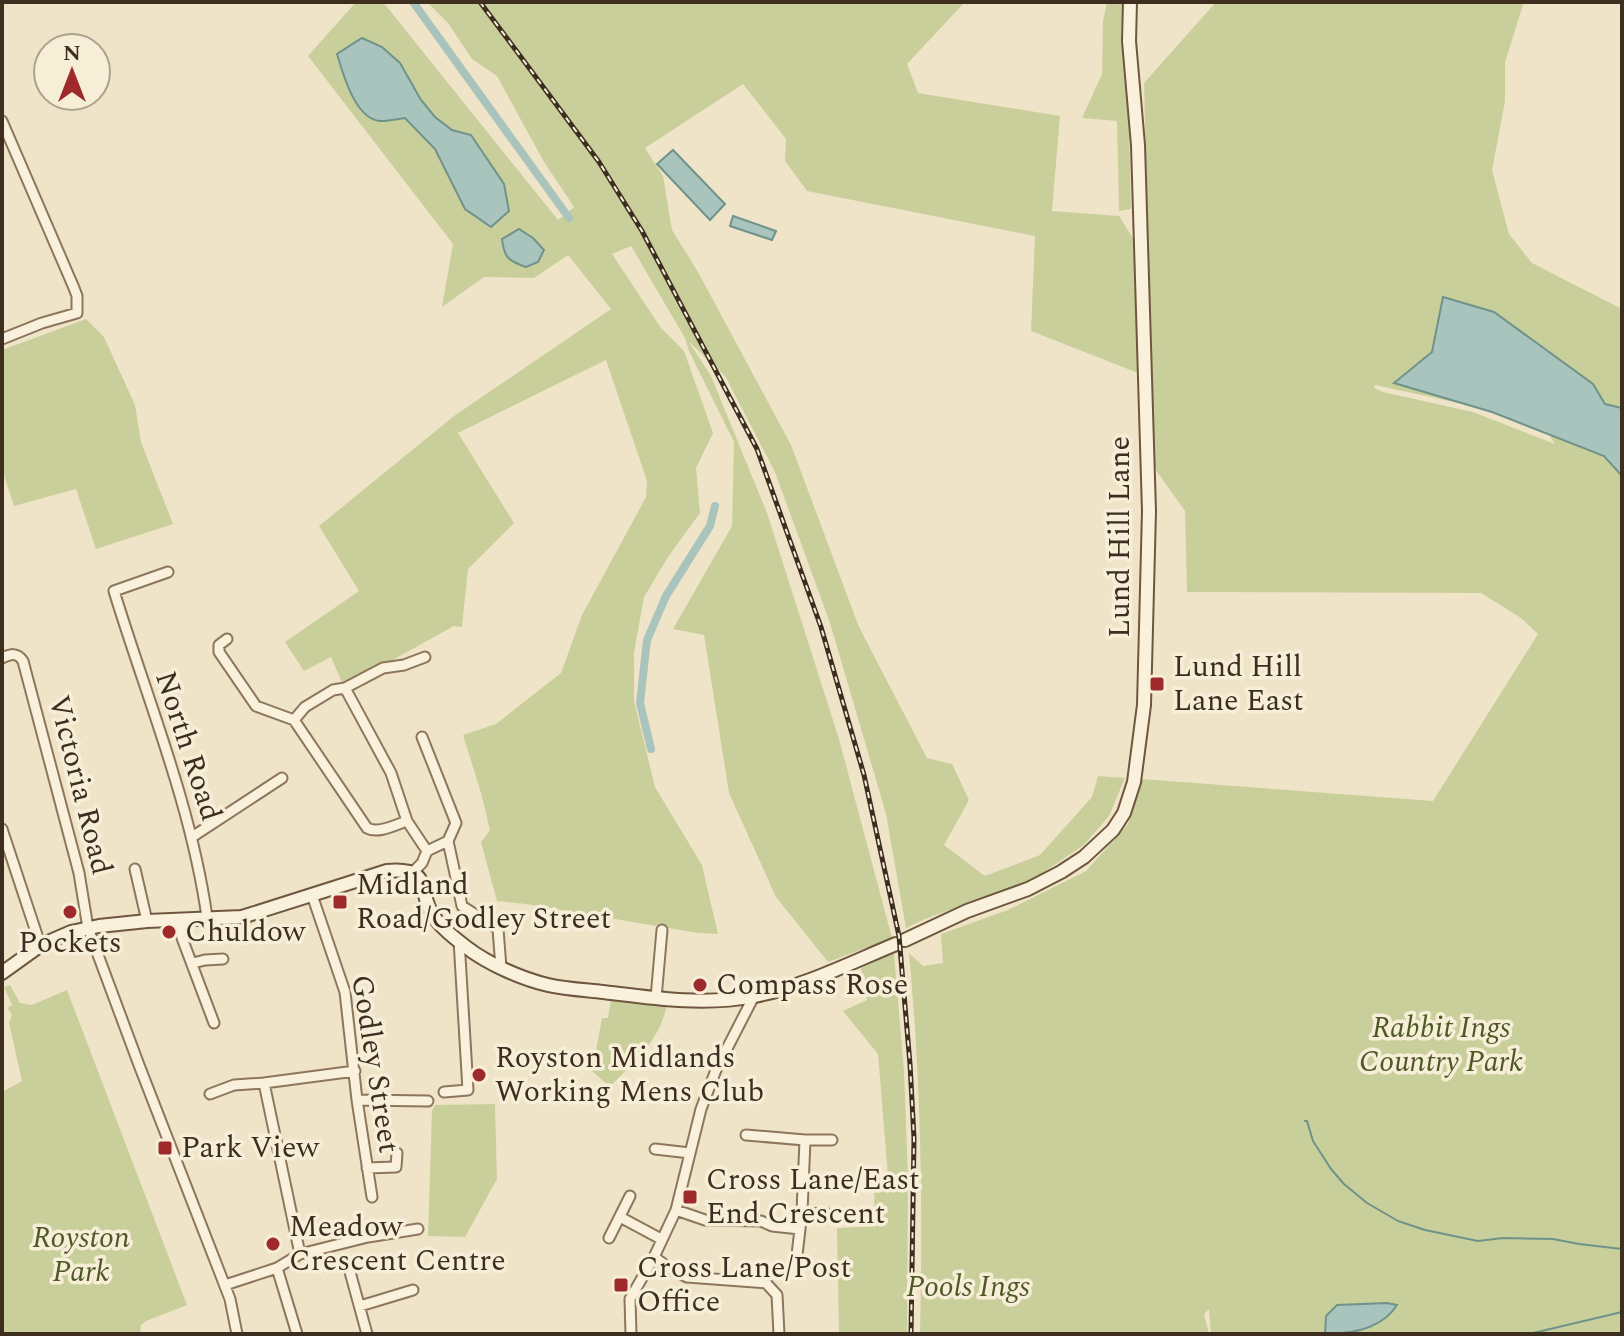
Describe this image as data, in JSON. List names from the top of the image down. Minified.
{"streets":{"main road":["Lund Hill Lane"],"street":["North Road","Victoria Road","Godley Street"]},"parks":["Rabbit Ings Country Park","Royston Park","Pools Ings"],"places":{"transit":["Lund Hill Lane East","Midland Road/Godley Street","Park View","Cross Lane/East End Crescent","Cross Lane/Post Office"],"other":["Pockets","Chuldow","Compass Rose","Royston Midlands Working Mens Club","Meadow Crescent Centre"]},"north":"top"}
